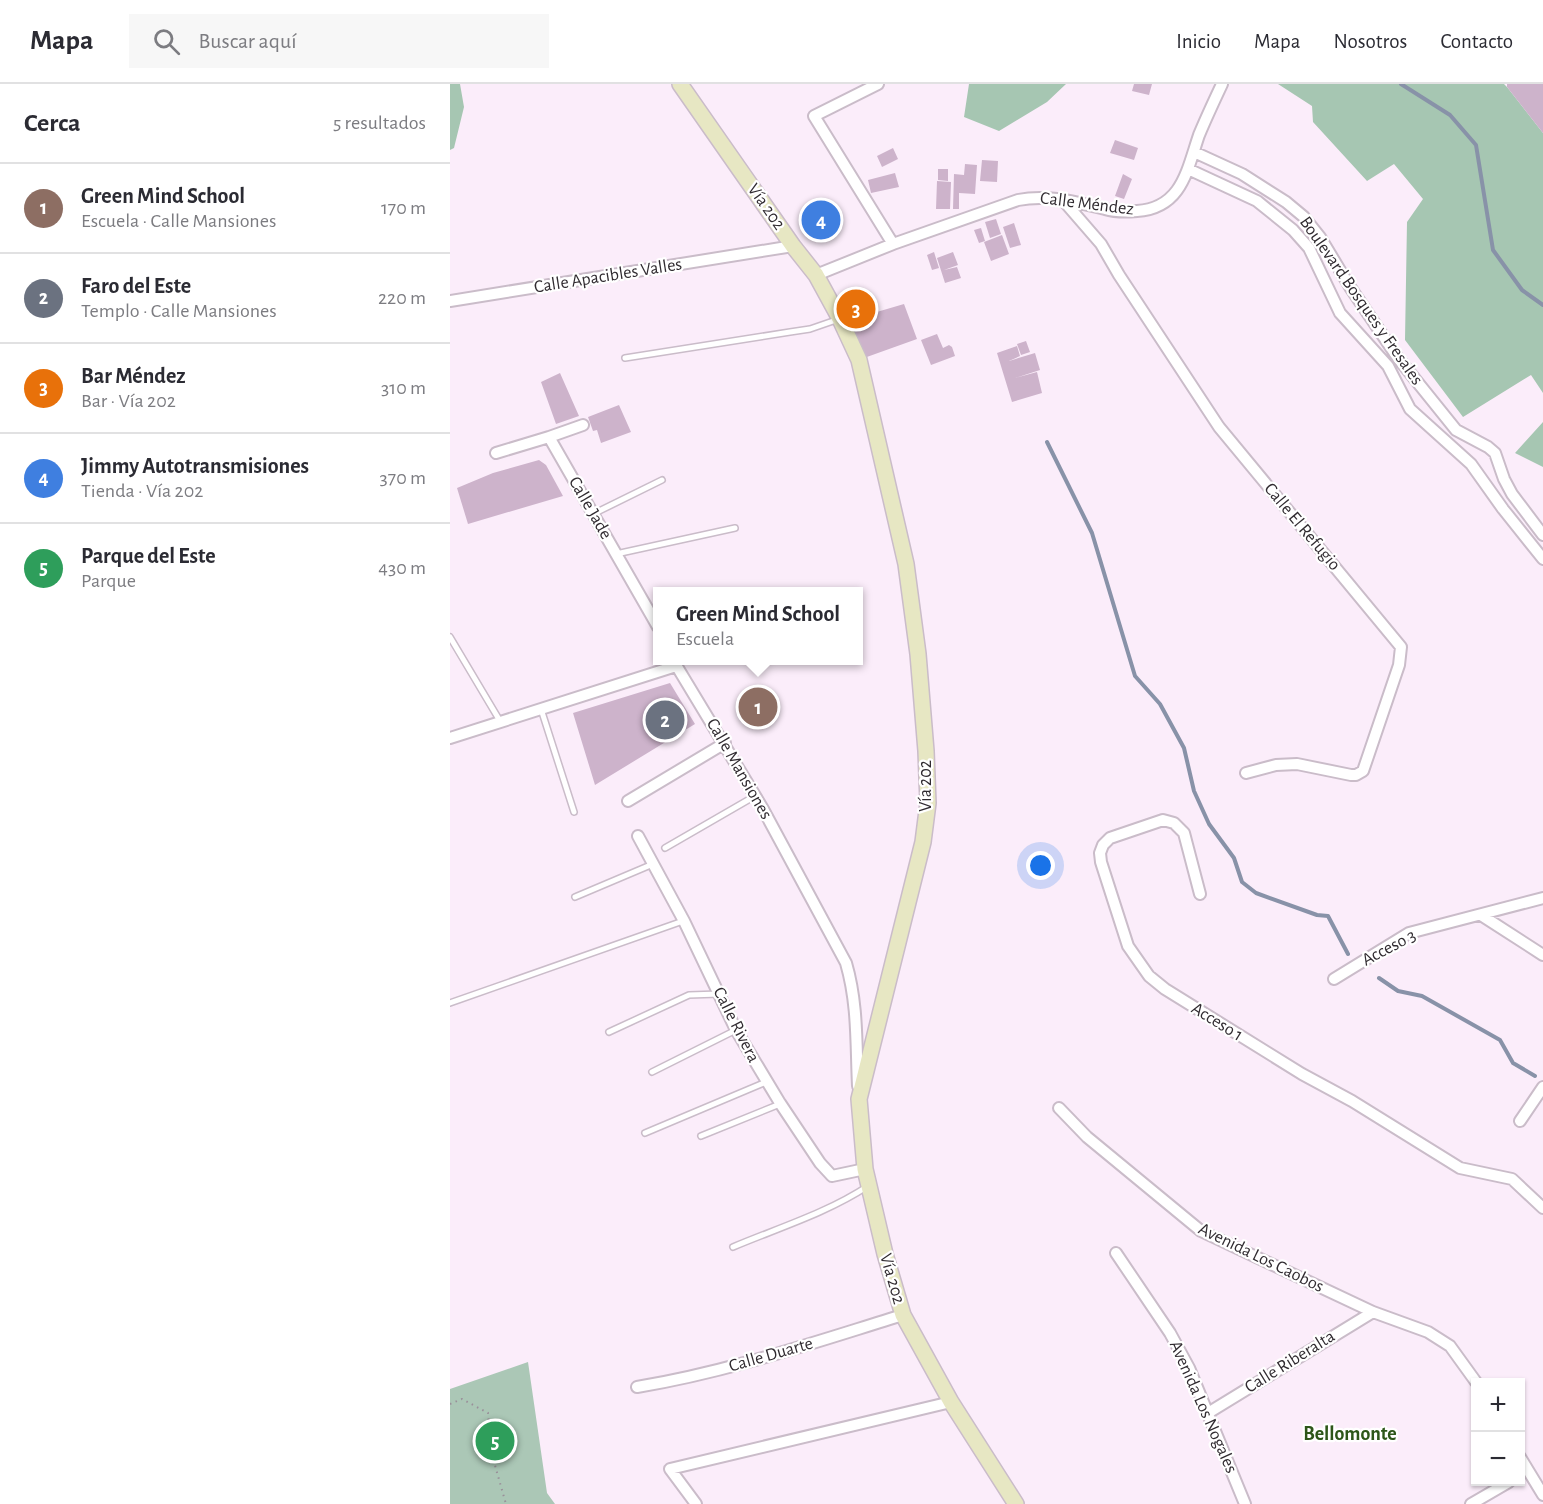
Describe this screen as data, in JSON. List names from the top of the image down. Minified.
{"streets":{"main road":["Vía 202"],"street":["Calle Méndez","Calle Apacibles Valles","Boulevard Bosques y Fresales","Calle Jade","Calle El Refugio","Calle Mansiones","Acceso 3","Acceso 1","Calle Rivera","Avenida Los Caobos","Calle Duarte","Calle Riberalta","Avenida Los Nogales"]},"crossings":[["Calle Méndez","Vía 202"],["Calle Méndez","Boulevard Bosques y Fresales"],["Calle Méndez","Calle El Refugio"],["Vía 202","Calle Apacibles Valles"],["Vía 202","Calle Mansiones"],["Vía 202","Calle Rivera"],["Vía 202","Calle Duarte"],["Avenida Los Caobos","Calle Riberalta"],["Calle Riberalta","Avenida Los Nogales"]],"districts":["Bellomonte"],"page":{"header":"Mapa","search":"Buscar aquí","nav":["Inicio","Mapa","Nosotros","Contacto"],"heading":["Cerca","5 resultados"],"list":[{"mark":"1","name":"Green Mind School","note":"Escuela · Calle Mansiones","value":"170 m"},{"mark":"2","name":"Faro del Este","note":"Templo · Calle Mansiones","value":"220 m"},{"mark":"3","name":"Bar Méndez","note":"Bar · Vía 202","value":"310 m"},{"mark":"4","name":"Jimmy Autotransmisiones","note":"Tienda · Vía 202","value":"370 m"},{"mark":"5","name":"Parque del Este","note":"Parque","value":"430 m"}],"pins":["4","3","1","2","5"],"popup":["Green Mind School","Escuela"],"map_buttons":["+","−"]}}
